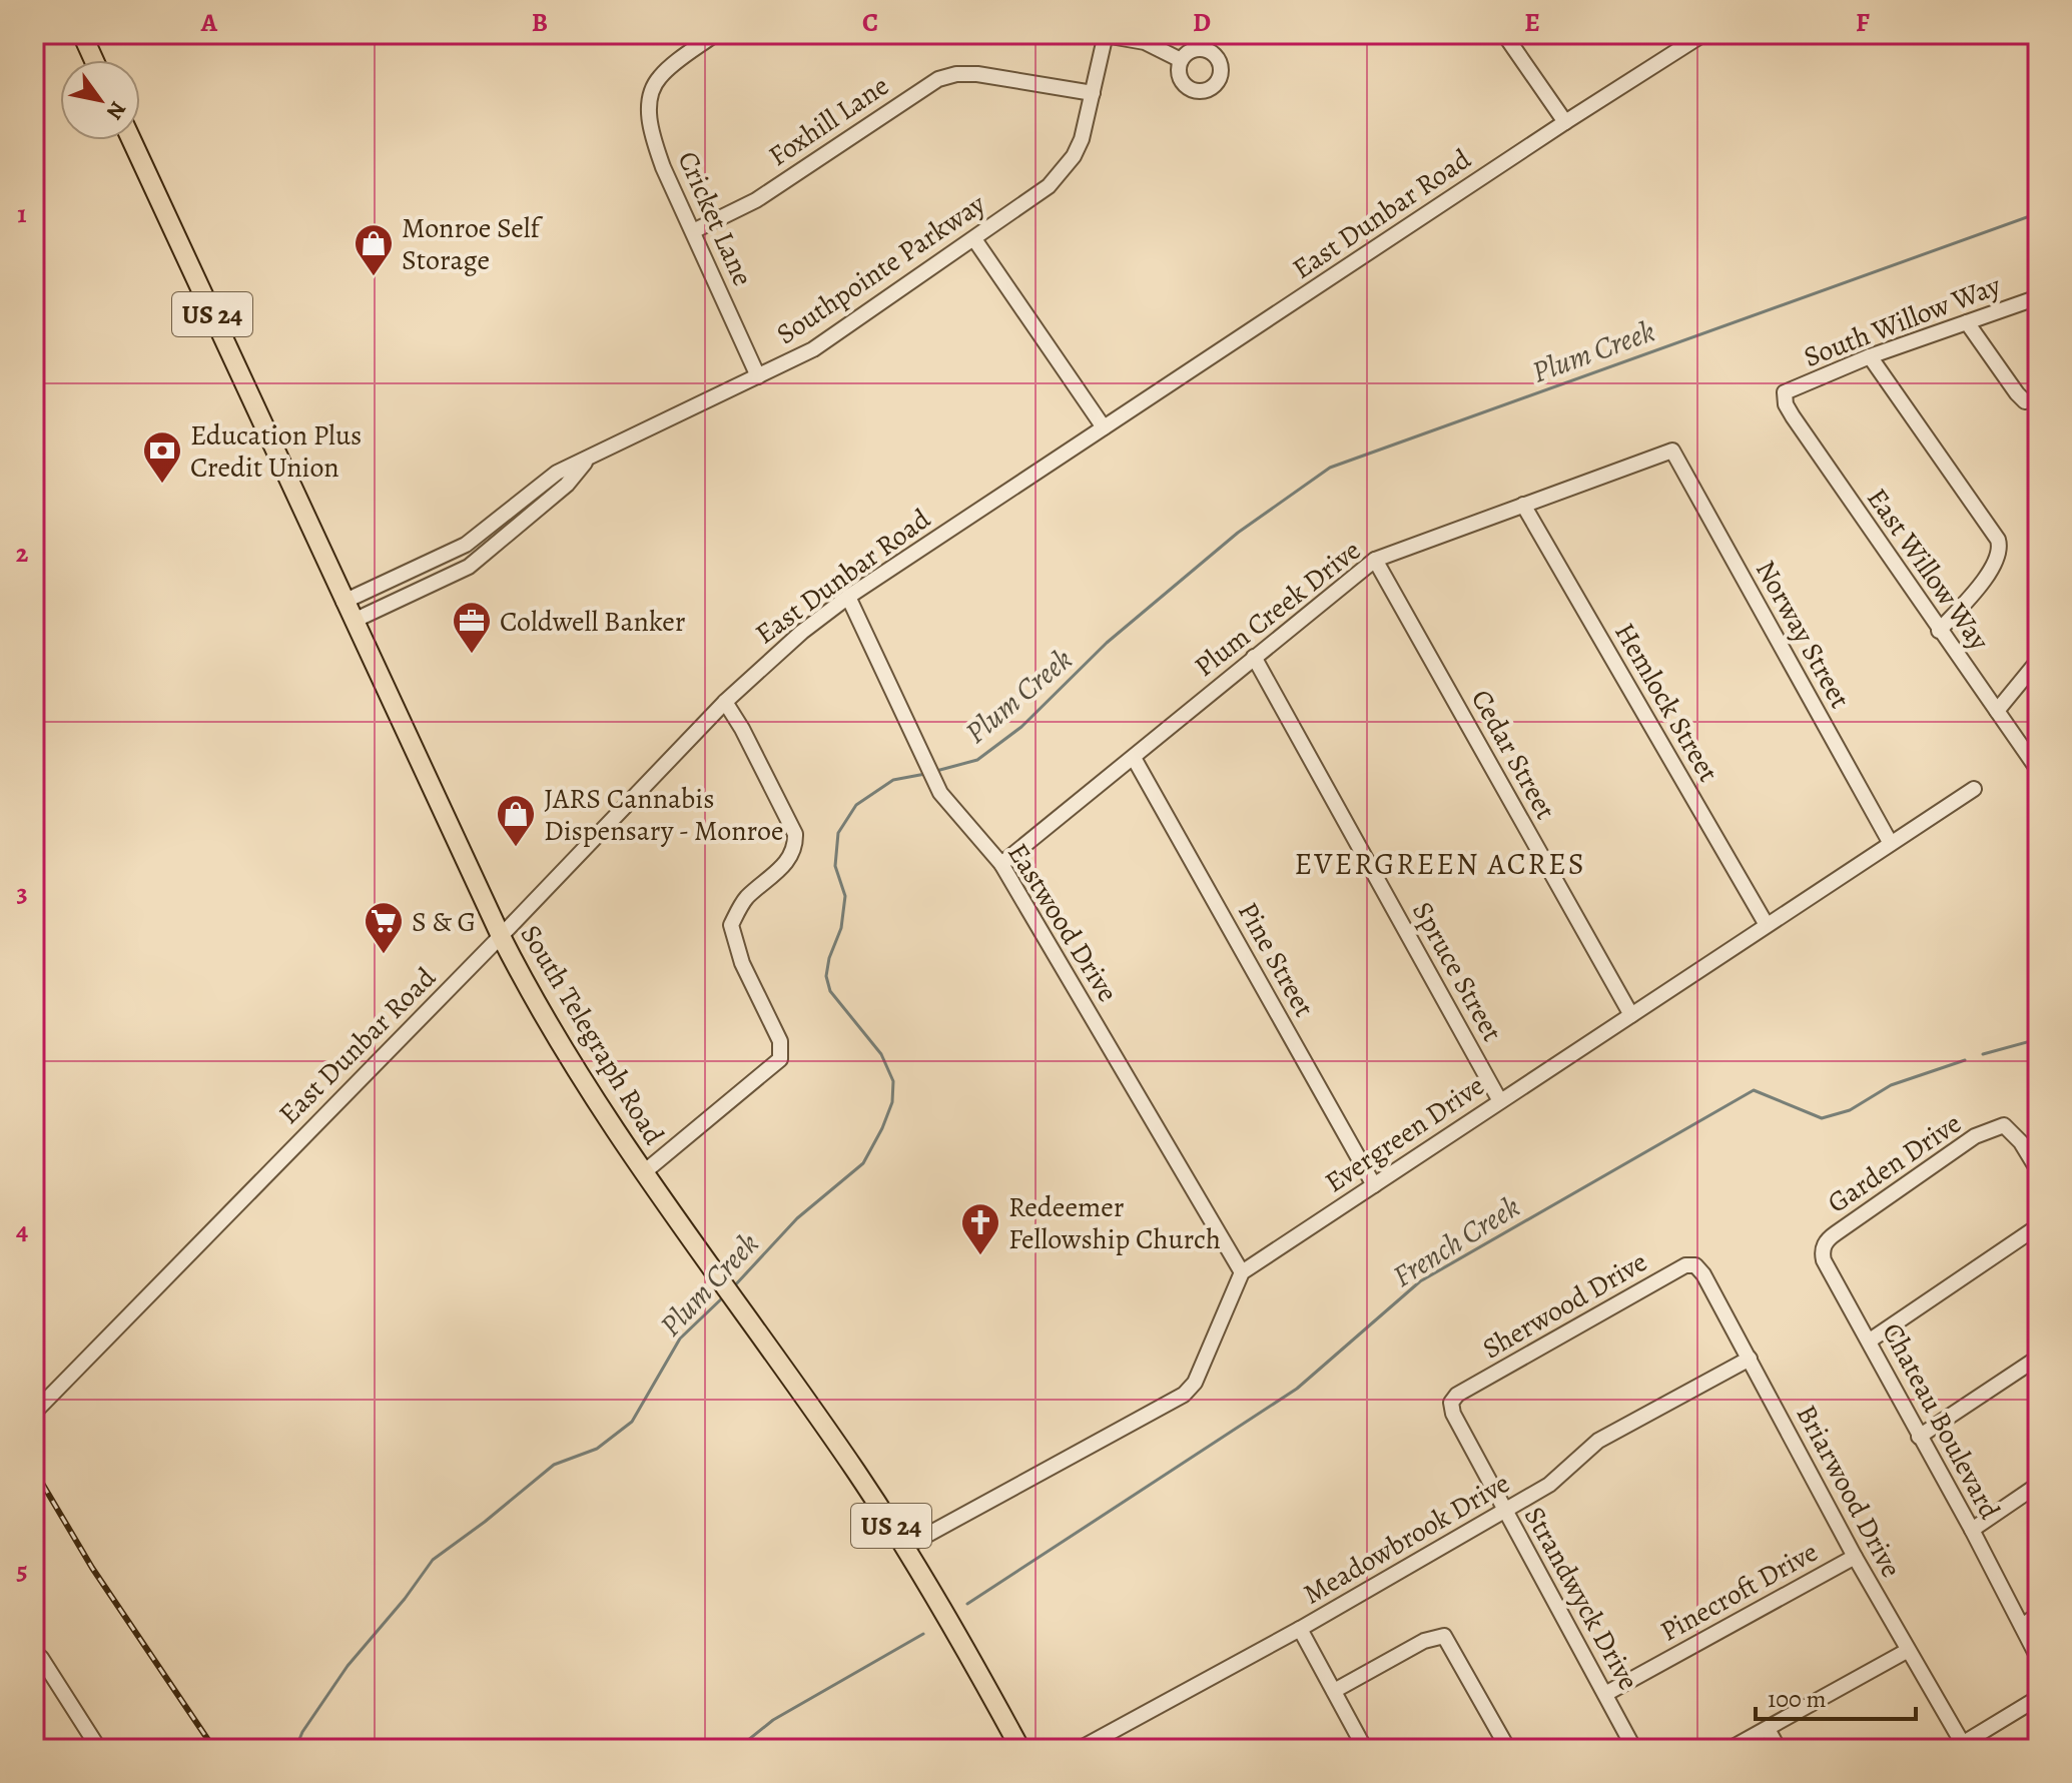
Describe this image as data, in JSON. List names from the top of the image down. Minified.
{"streets":{"main road":["US 24","South Telegraph Road"],"street":["Foxhill Lane","East Dunbar Road","Cricket Lane","Southpointe Parkway","South Willow Way","East Willow Way","Plum Creek Drive","Norway Street","Hemlock Street","Cedar Street","Eastwood Drive","Pine Street","Spruce Street","Evergreen Drive","Garden Drive","Sherwood Drive","Chateau Boulevard","Briarwood Drive","Meadowbrook Drive","Pinecroft Drive","Strandwyck Drive"]},"crossings":[["Foxhill Lane","Cricket Lane"],["Foxhill Lane","Southpointe Parkway"],["East Dunbar Road","Eastwood Drive"],["East Dunbar Road","South Telegraph Road"],["Cricket Lane","Southpointe Parkway"],["Southpointe Parkway","South Telegraph Road"],["South Willow Way","East Willow Way"],["Plum Creek Drive","Norway Street"],["Plum Creek Drive","Hemlock Street"],["Plum Creek Drive","Cedar Street"],["Plum Creek Drive","Eastwood Drive"],["Plum Creek Drive","Pine Street"],["Plum Creek Drive","Spruce Street"],["Norway Street","Evergreen Drive"],["Hemlock Street","Evergreen Drive"],["Cedar Street","Evergreen Drive"],["Eastwood Drive","Evergreen Drive"],["Pine Street","Evergreen Drive"],["Spruce Street","Evergreen Drive"],["Garden Drive","Chateau Boulevard"],["Sherwood Drive","Briarwood Drive"],["Sherwood Drive","Strandwyck Drive"],["Briarwood Drive","Meadowbrook Drive"],["Briarwood Drive","Pinecroft Drive"],["Meadowbrook Drive","Strandwyck Drive"],["Pinecroft Drive","Strandwyck Drive"]],"districts":["EVERGREEN ACRES"],"water":["Plum Creek","French Creek"],"places":{"shop":["Monroe Self Storage","JARS Cannabis Dispensary - Monroe"],"bank":["Education Plus Credit Union"],"office":["Coldwell Banker"],"supermarket":["S & G"],"church":["Redeemer Fellowship Church"]},"scale_bar":"100 m","north":"bottom right","grid":{"columns":["A","B","C","D","E","F"],"rows":["1","2","3","4","5"]}}
